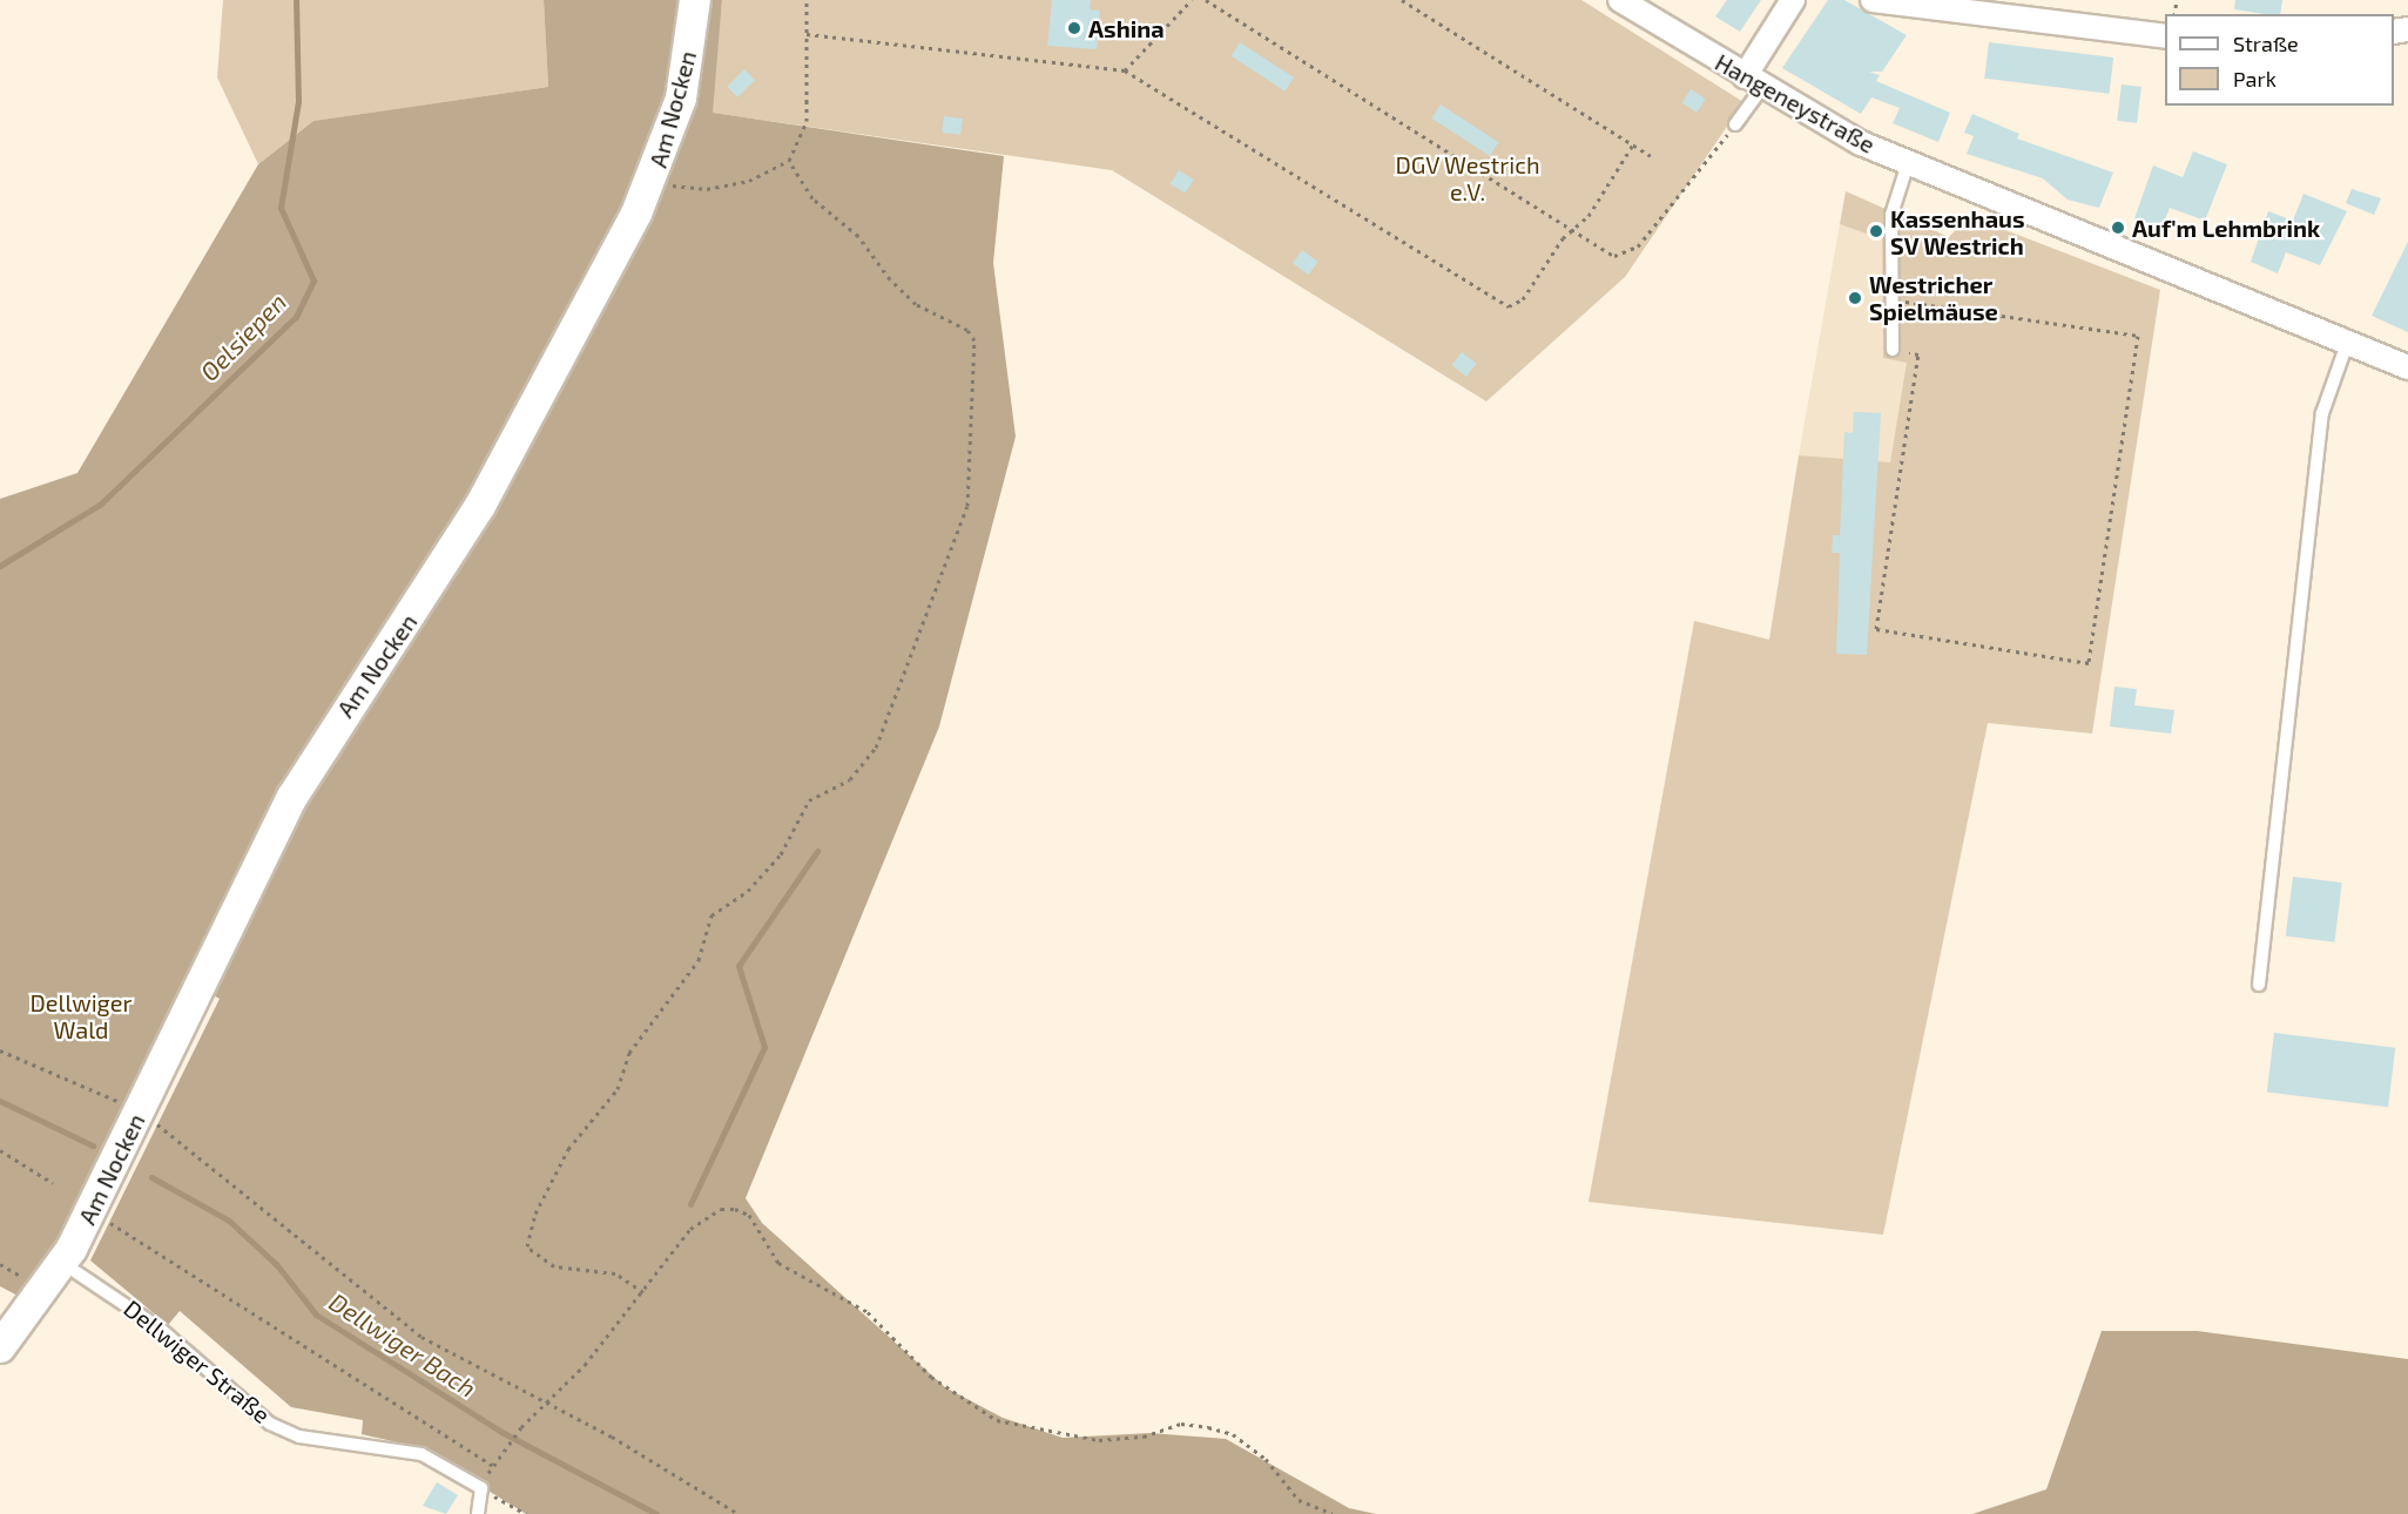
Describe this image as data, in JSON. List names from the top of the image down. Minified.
{"streets":{"street":["Hangeneystraße","Am Nocken"],"lane":["Dellwiger Straße"]},"water":["Oelsiepen","Dellwiger Bach"],"parks":["DGV Westrich e.V.","Dellwiger Wald"],"places":["Ashina","Auf'm Lehmbrink","Kassenhaus SV Westrich","Westricher Spielmäuse"],"legend":["Straße","Park"]}
